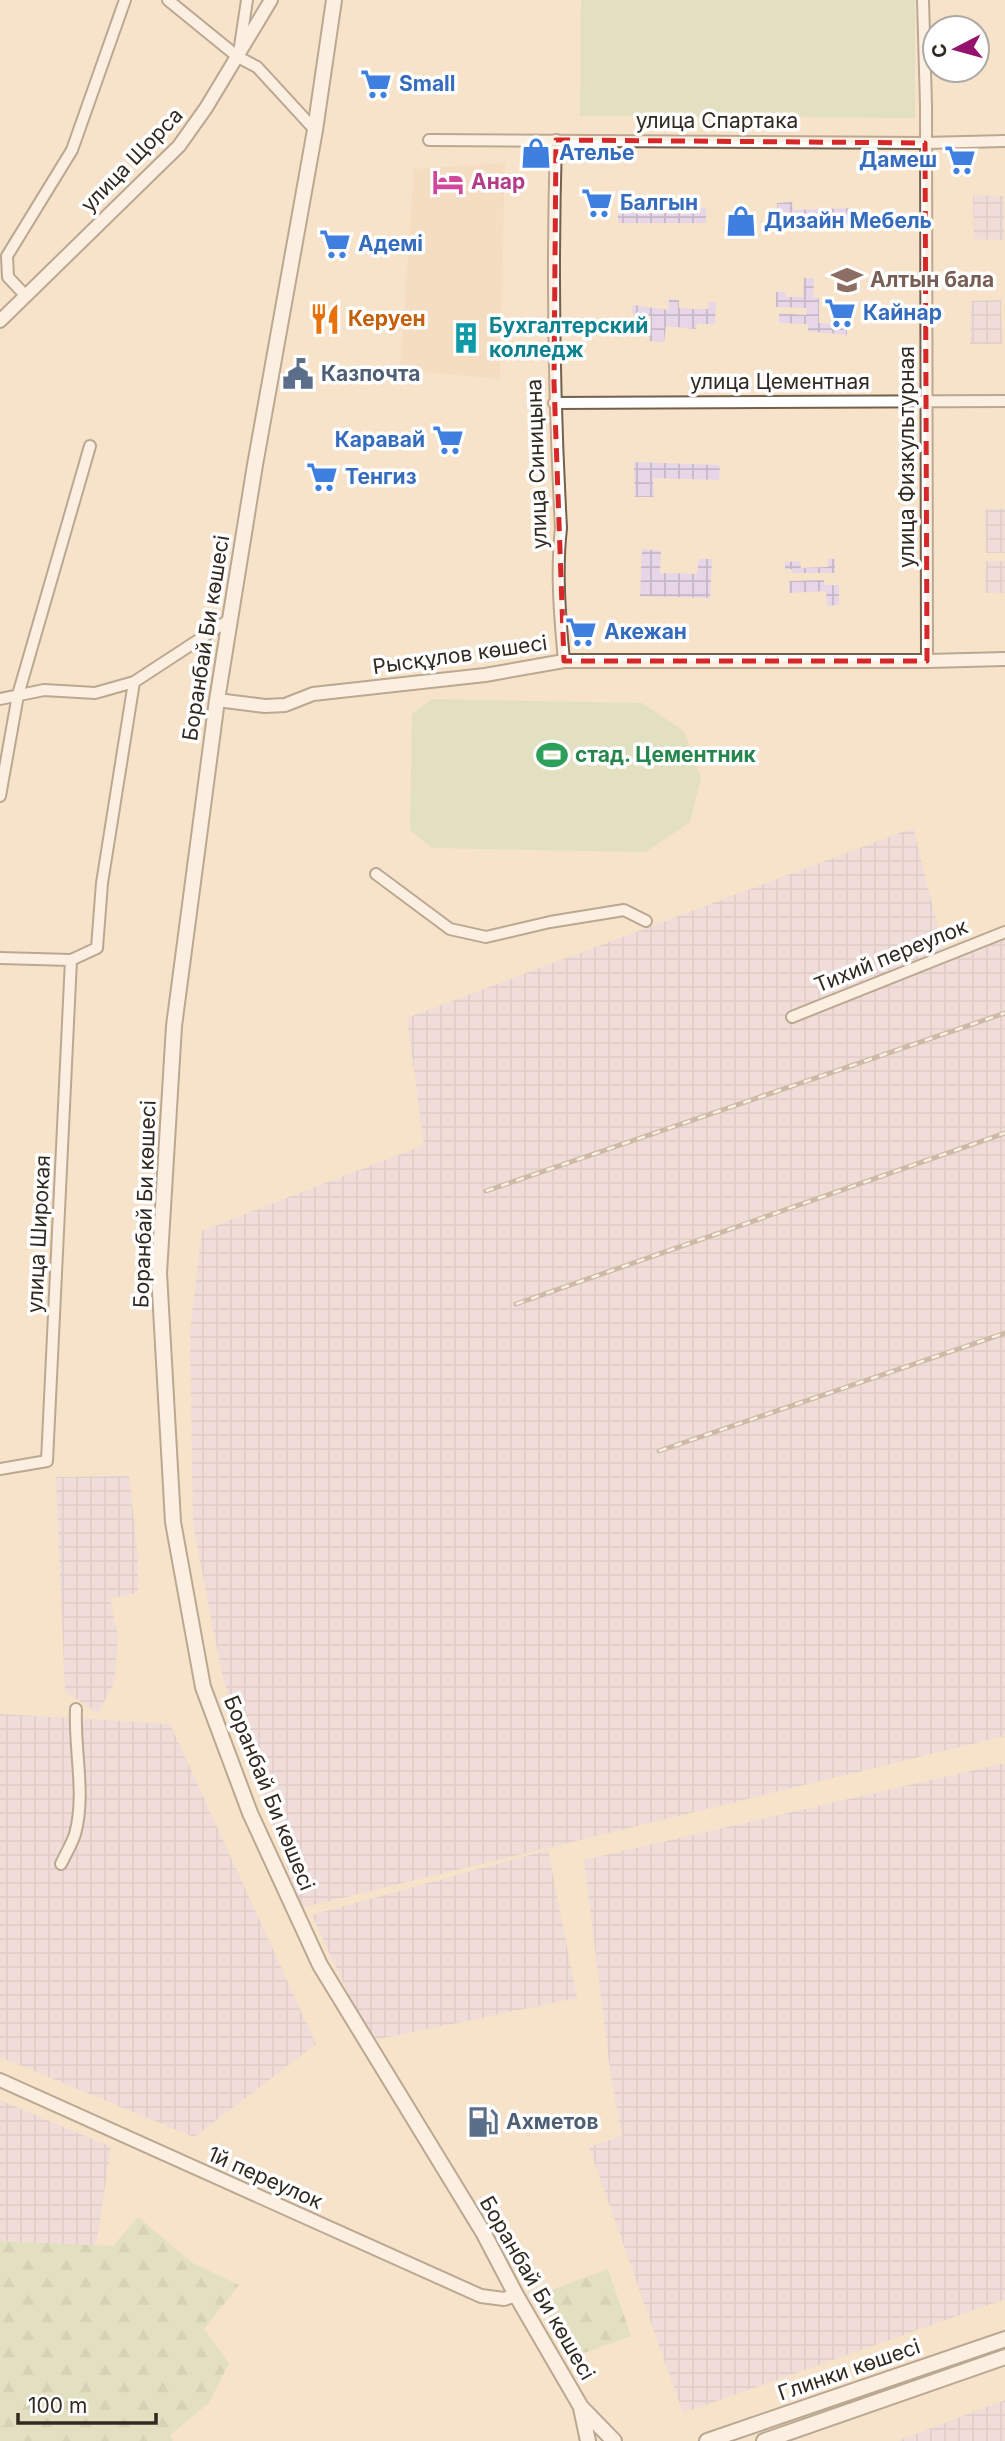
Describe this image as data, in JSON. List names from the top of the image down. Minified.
{"streets":{"main road":["Боранбай Би көшесі","Глинки көшесі"],"street":["улица Спартака","улица Щорса","улица Цементная","улица Физкультурная","улица Синицына","Рысқұлов көшесі","Тихий переулок","улица Широкая","1й переулок"]},"crossings":[["улица Спартака","улица Физкультурная"],["улица Спартака","улица Синицына"],["улица Цементная","улица Физкультурная"],["улица Цементная","улица Синицына"],["улица Физкультурная","Рысқұлов көшесі"],["улица Синицына","Рысқұлов көшесі"],["Боранбай Би көшесі","Рысқұлов көшесі"],["Боранбай Би көшесі","1й переулок"]],"places":{"supermarket":["Small","Дамеш","Балгын","Адемi","Кайнар","Каравай","Тенгиз","Акежан"],"shop":["Ателье","Дизайн Мебель"],"hotel":["Анар"],"school or university":["Алтын бала"],"restaurant":["Керуен"],"building":["Бухгалтерский колледж"],"public building":["Казпочта"],"sports":["стад. Цементник"],"fuel station":["Ахметов"]},"scale_bar":"100 m","north":"left"}
